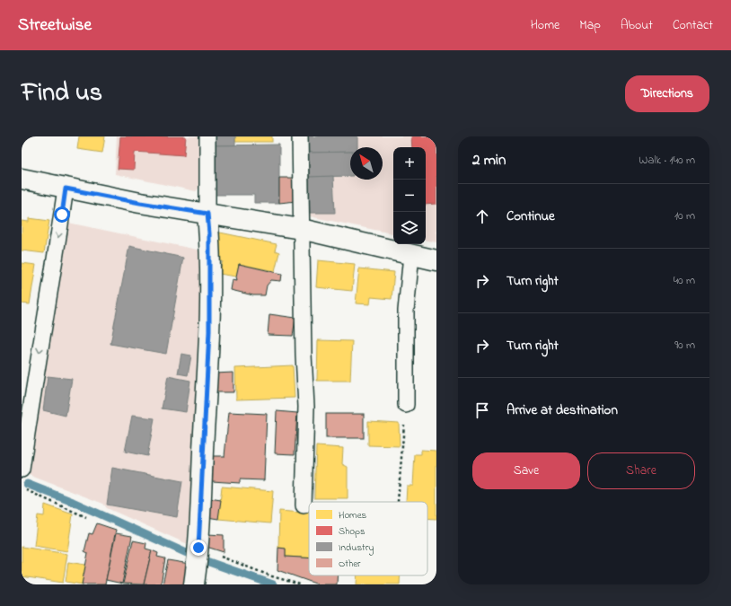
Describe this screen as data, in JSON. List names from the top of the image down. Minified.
{"legend":["Homes","Shops","Industry","Other"],"north":"top left","page":{"header":"Streetwise","nav":["Home","Map","About","Contact"],"title":"Find us","buttons":["Directions",["Save","Share"]],"heading":["2 min","Walk · 140 m"],"map_buttons":["+","−"],"list":[["Continue","10 m"],["Turn right","40 m"],["Turn right","90 m"],"Arrive at destination"]}}
